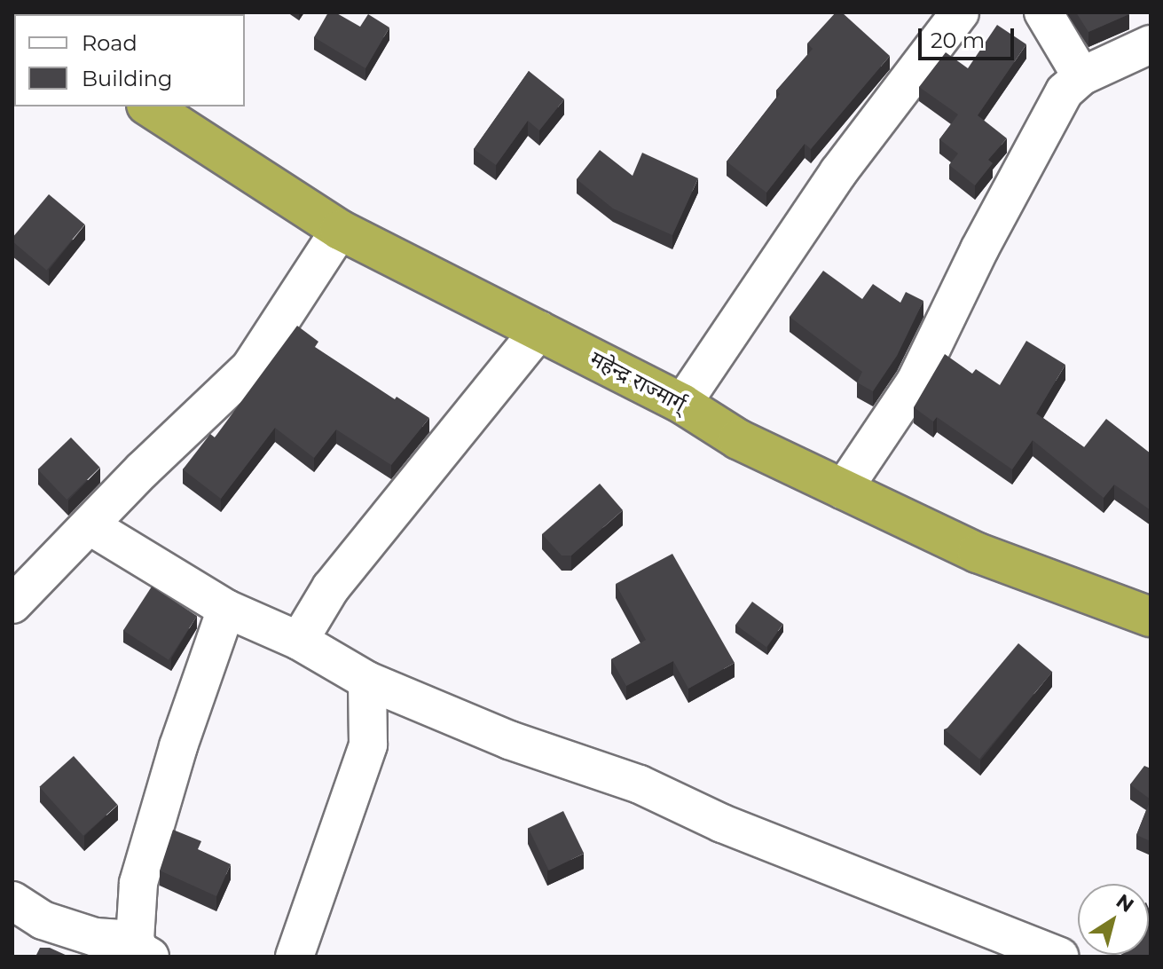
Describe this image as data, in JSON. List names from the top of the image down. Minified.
{"streets":{"highway":["महेन्द्र राज्मार्ग्"]},"legend":["Road","Building"],"scale_bar":"20 m","north":"top right"}
